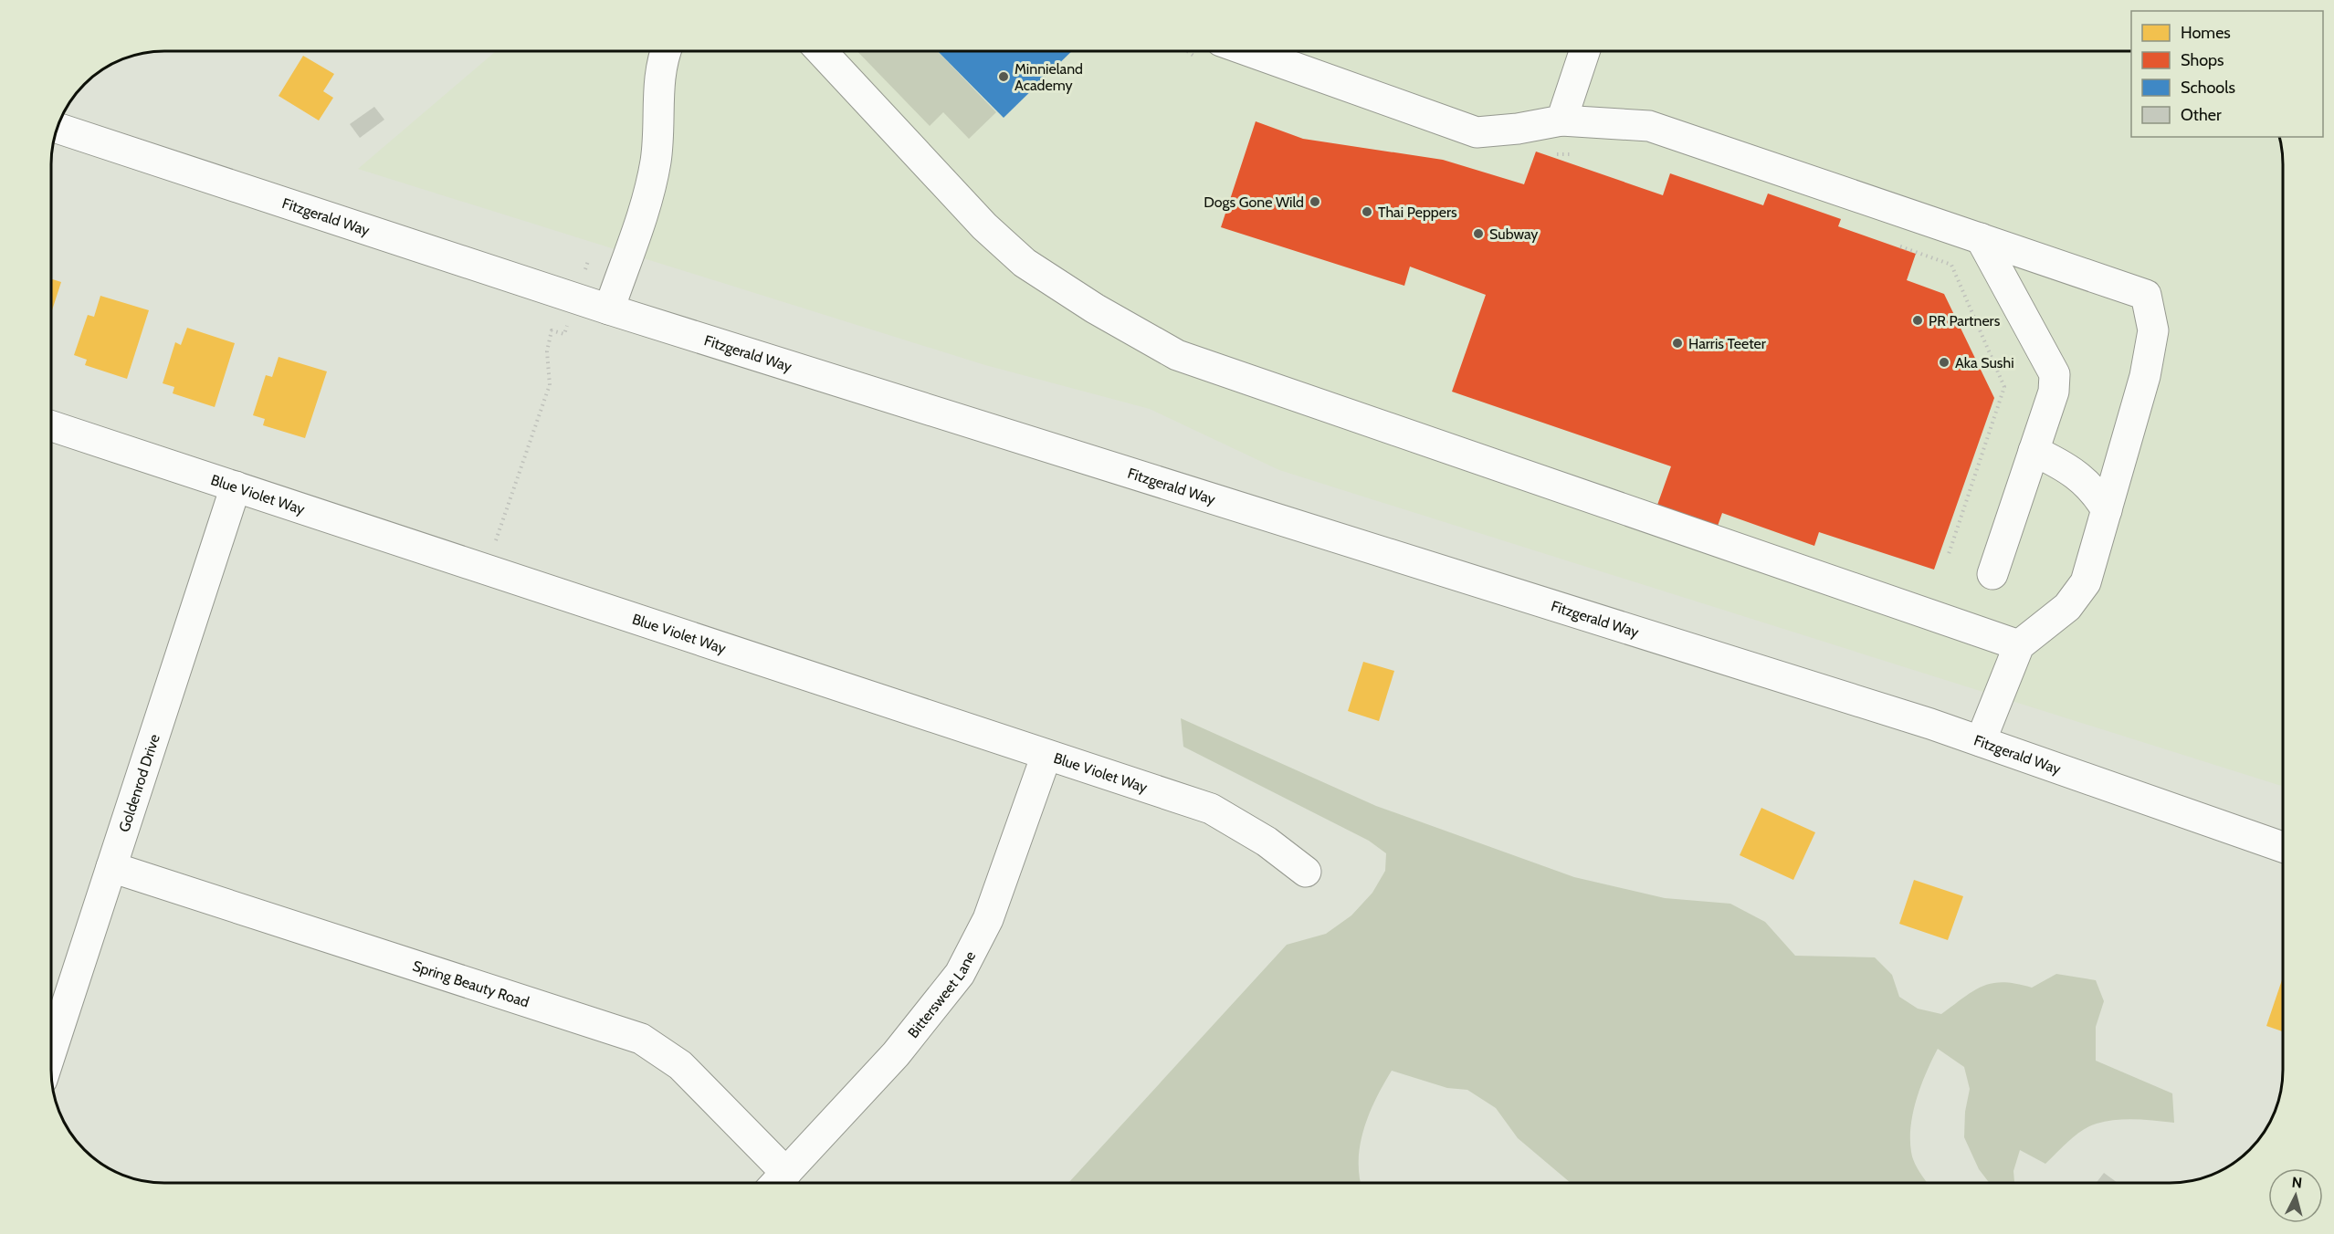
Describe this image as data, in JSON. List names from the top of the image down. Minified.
{"streets":{"street":["Fitzgerald Way","Blue Violet Way","Goldenrod Drive","Spring Beauty Road","Bittersweet Lane"]},"crossings":[["Blue Violet Way","Goldenrod Drive"],["Blue Violet Way","Bittersweet Lane"],["Goldenrod Drive","Spring Beauty Road"],["Spring Beauty Road","Bittersweet Lane"]],"places":["Minnieland Academy","Dogs Gone Wild","Thai Peppers","Subway","PR Partners","Harris Teeter","Aka Sushi"],"legend":["Homes","Shops","Schools","Other"],"north":"top"}
